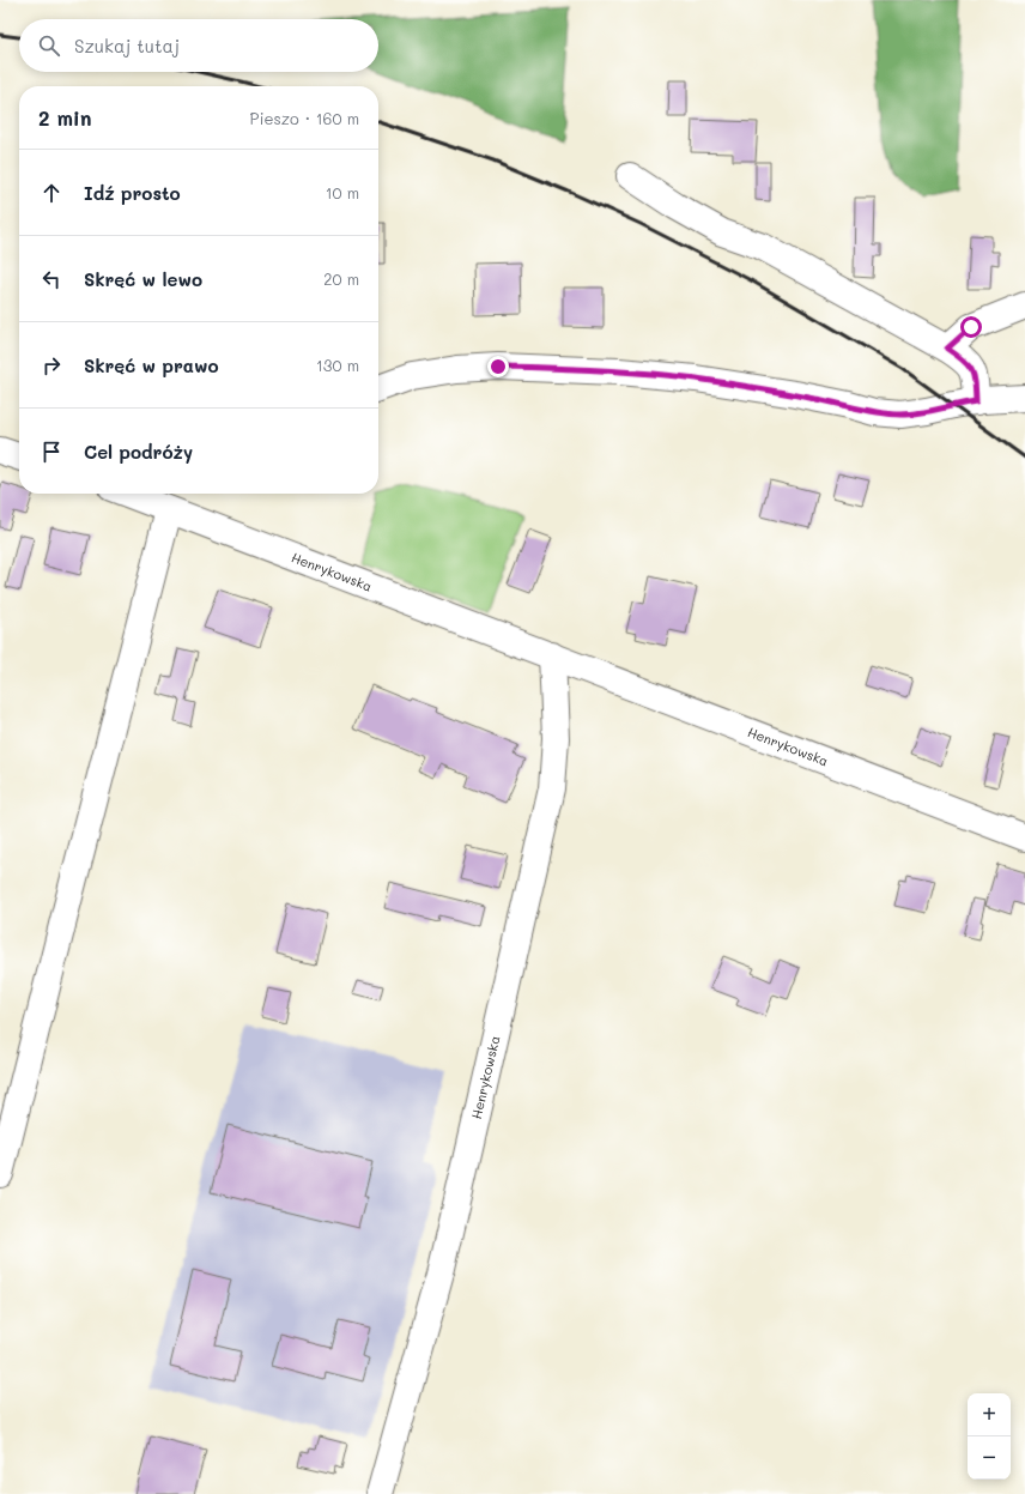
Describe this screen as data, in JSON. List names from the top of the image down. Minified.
{"streets":{"street":["Henrykowska"]},"page":{"search":"Szukaj tutaj","heading":["2 min","Pieszo · 160 m"],"list":[["Idź prosto","10 m"],["Skręć w lewo","20 m"],["Skręć w prawo","130 m"],"Cel podróży"],"map_buttons":["+","−"]}}
